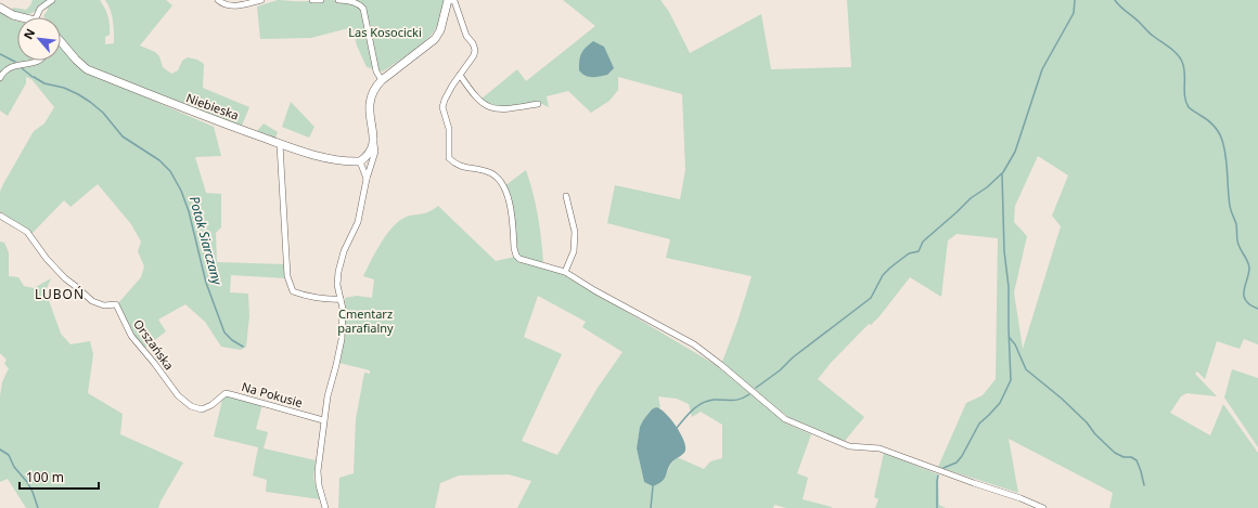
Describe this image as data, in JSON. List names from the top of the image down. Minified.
{"streets":{"street":["Niebieska","Orszańska","Na Pokusie"]},"crossings":[["Orszańska","Na Pokusie"]],"districts":["LUBOŃ"],"water":["Potok Siarczany"],"parks":["Las Kosocicki","Cmentarz parafialny"],"scale_bar":"100 m","north":"top left"}
